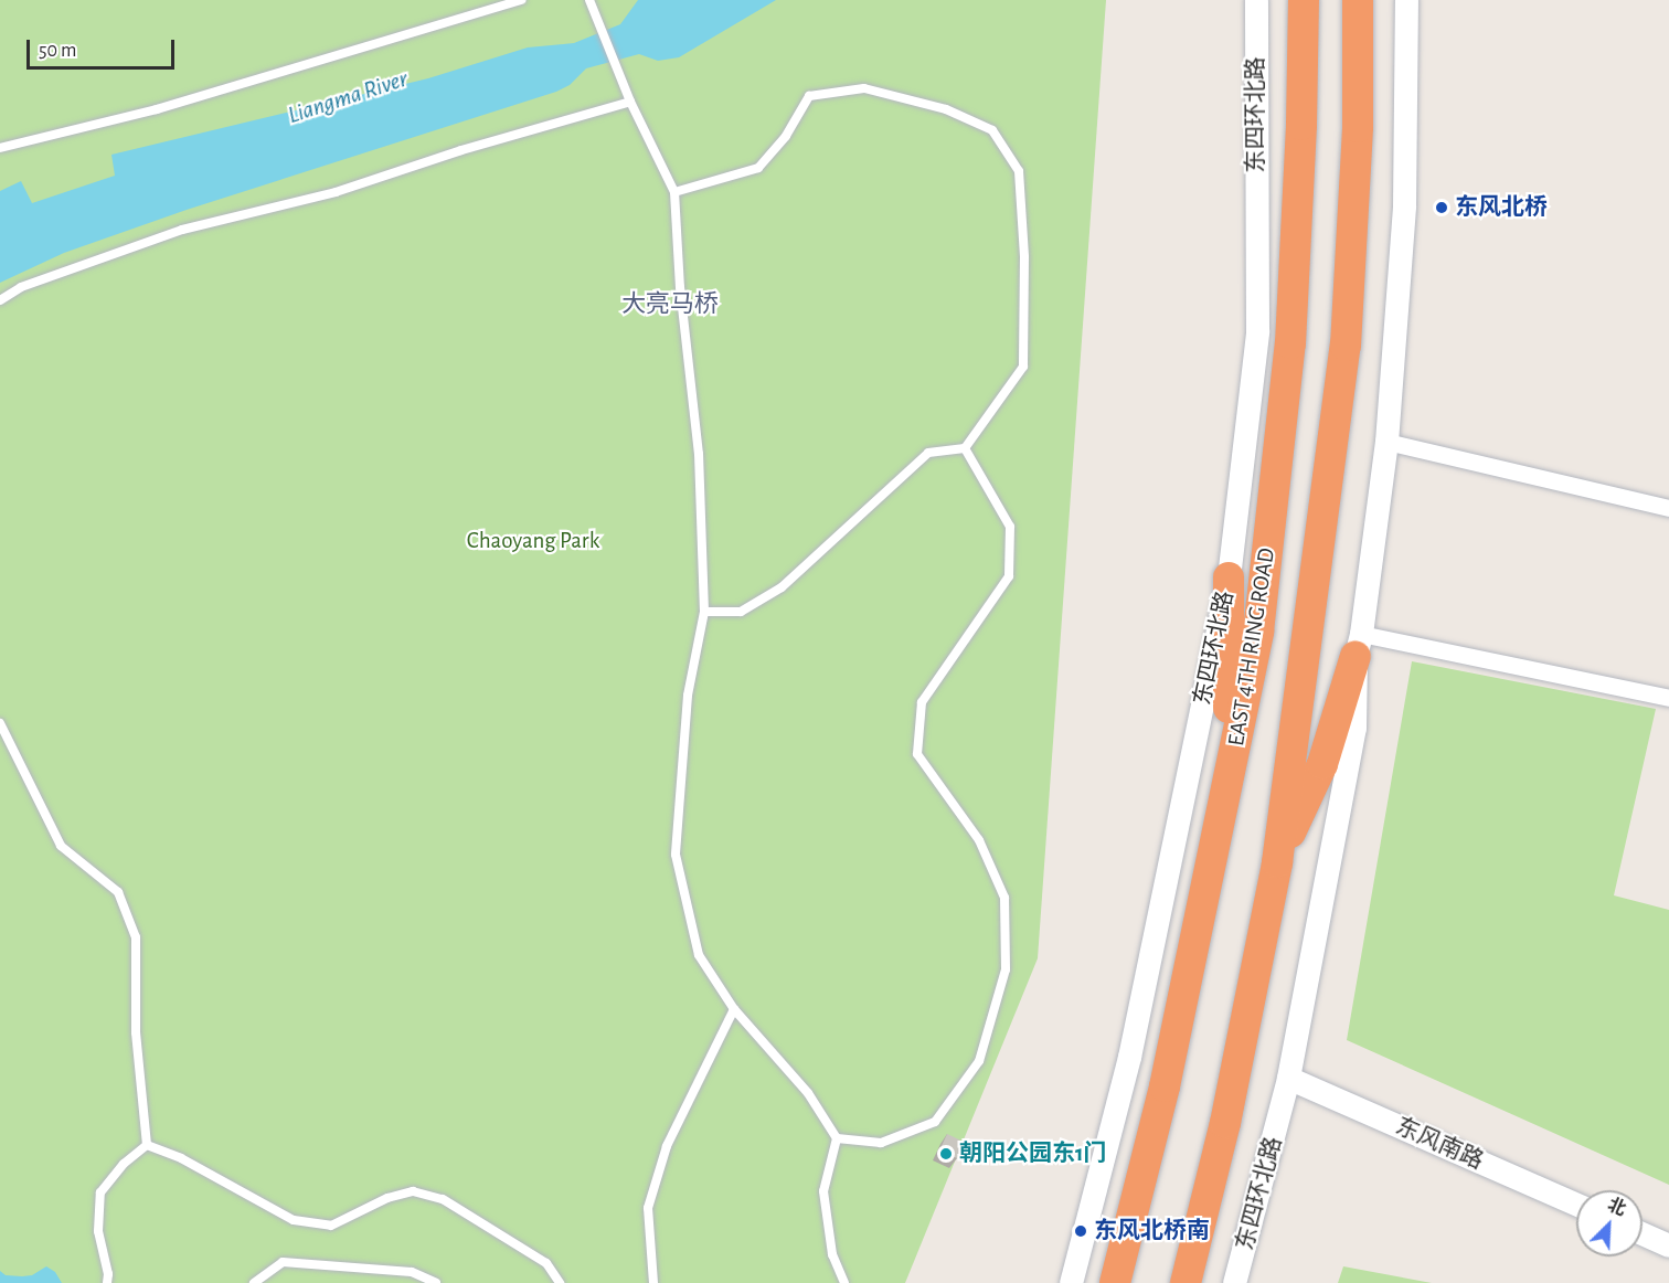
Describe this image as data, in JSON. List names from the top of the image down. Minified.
{"streets":{"highway":["EAST 4TH RING ROAD"],"street":["东四环北路","东风南路"]},"crossings":[["东四环北路","东风南路"]],"districts":["大亮马桥"],"water":["Liangma River"],"parks":["Chaoyang Park"],"places":["东风北桥","朝阳公园东1门","东风北桥南"],"scale_bar":"50 m","north":"top right"}
